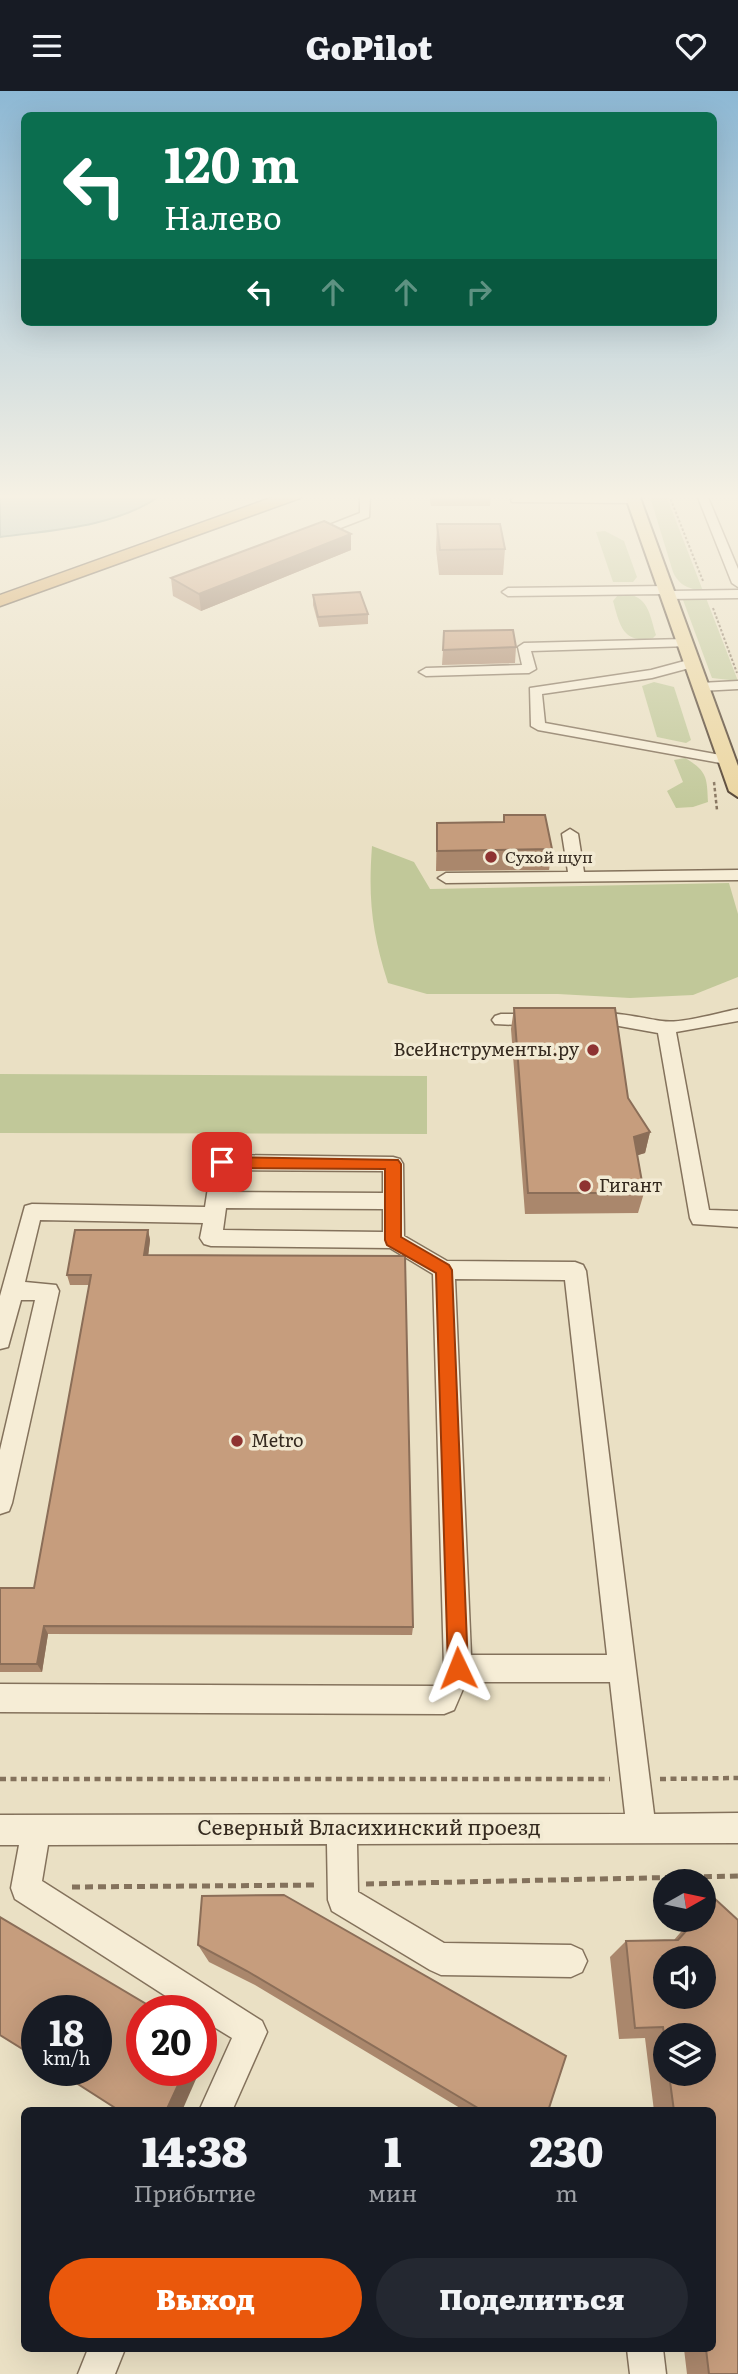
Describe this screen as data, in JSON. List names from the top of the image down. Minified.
{"streets":{"street":["Северный Власихинский проезд"]},"places":["Сухой щуп","ВсеИнструменты.ру","Гигант","Metro"],"north":"right","page":{"header":"GoPilot","turn":["120 m","Налево"],"speed":"18 km/h","limit":"20","eta":["14:38","Прибытие","1","мин","230","m"],"buttons":["Выход","Поделиться"]}}
